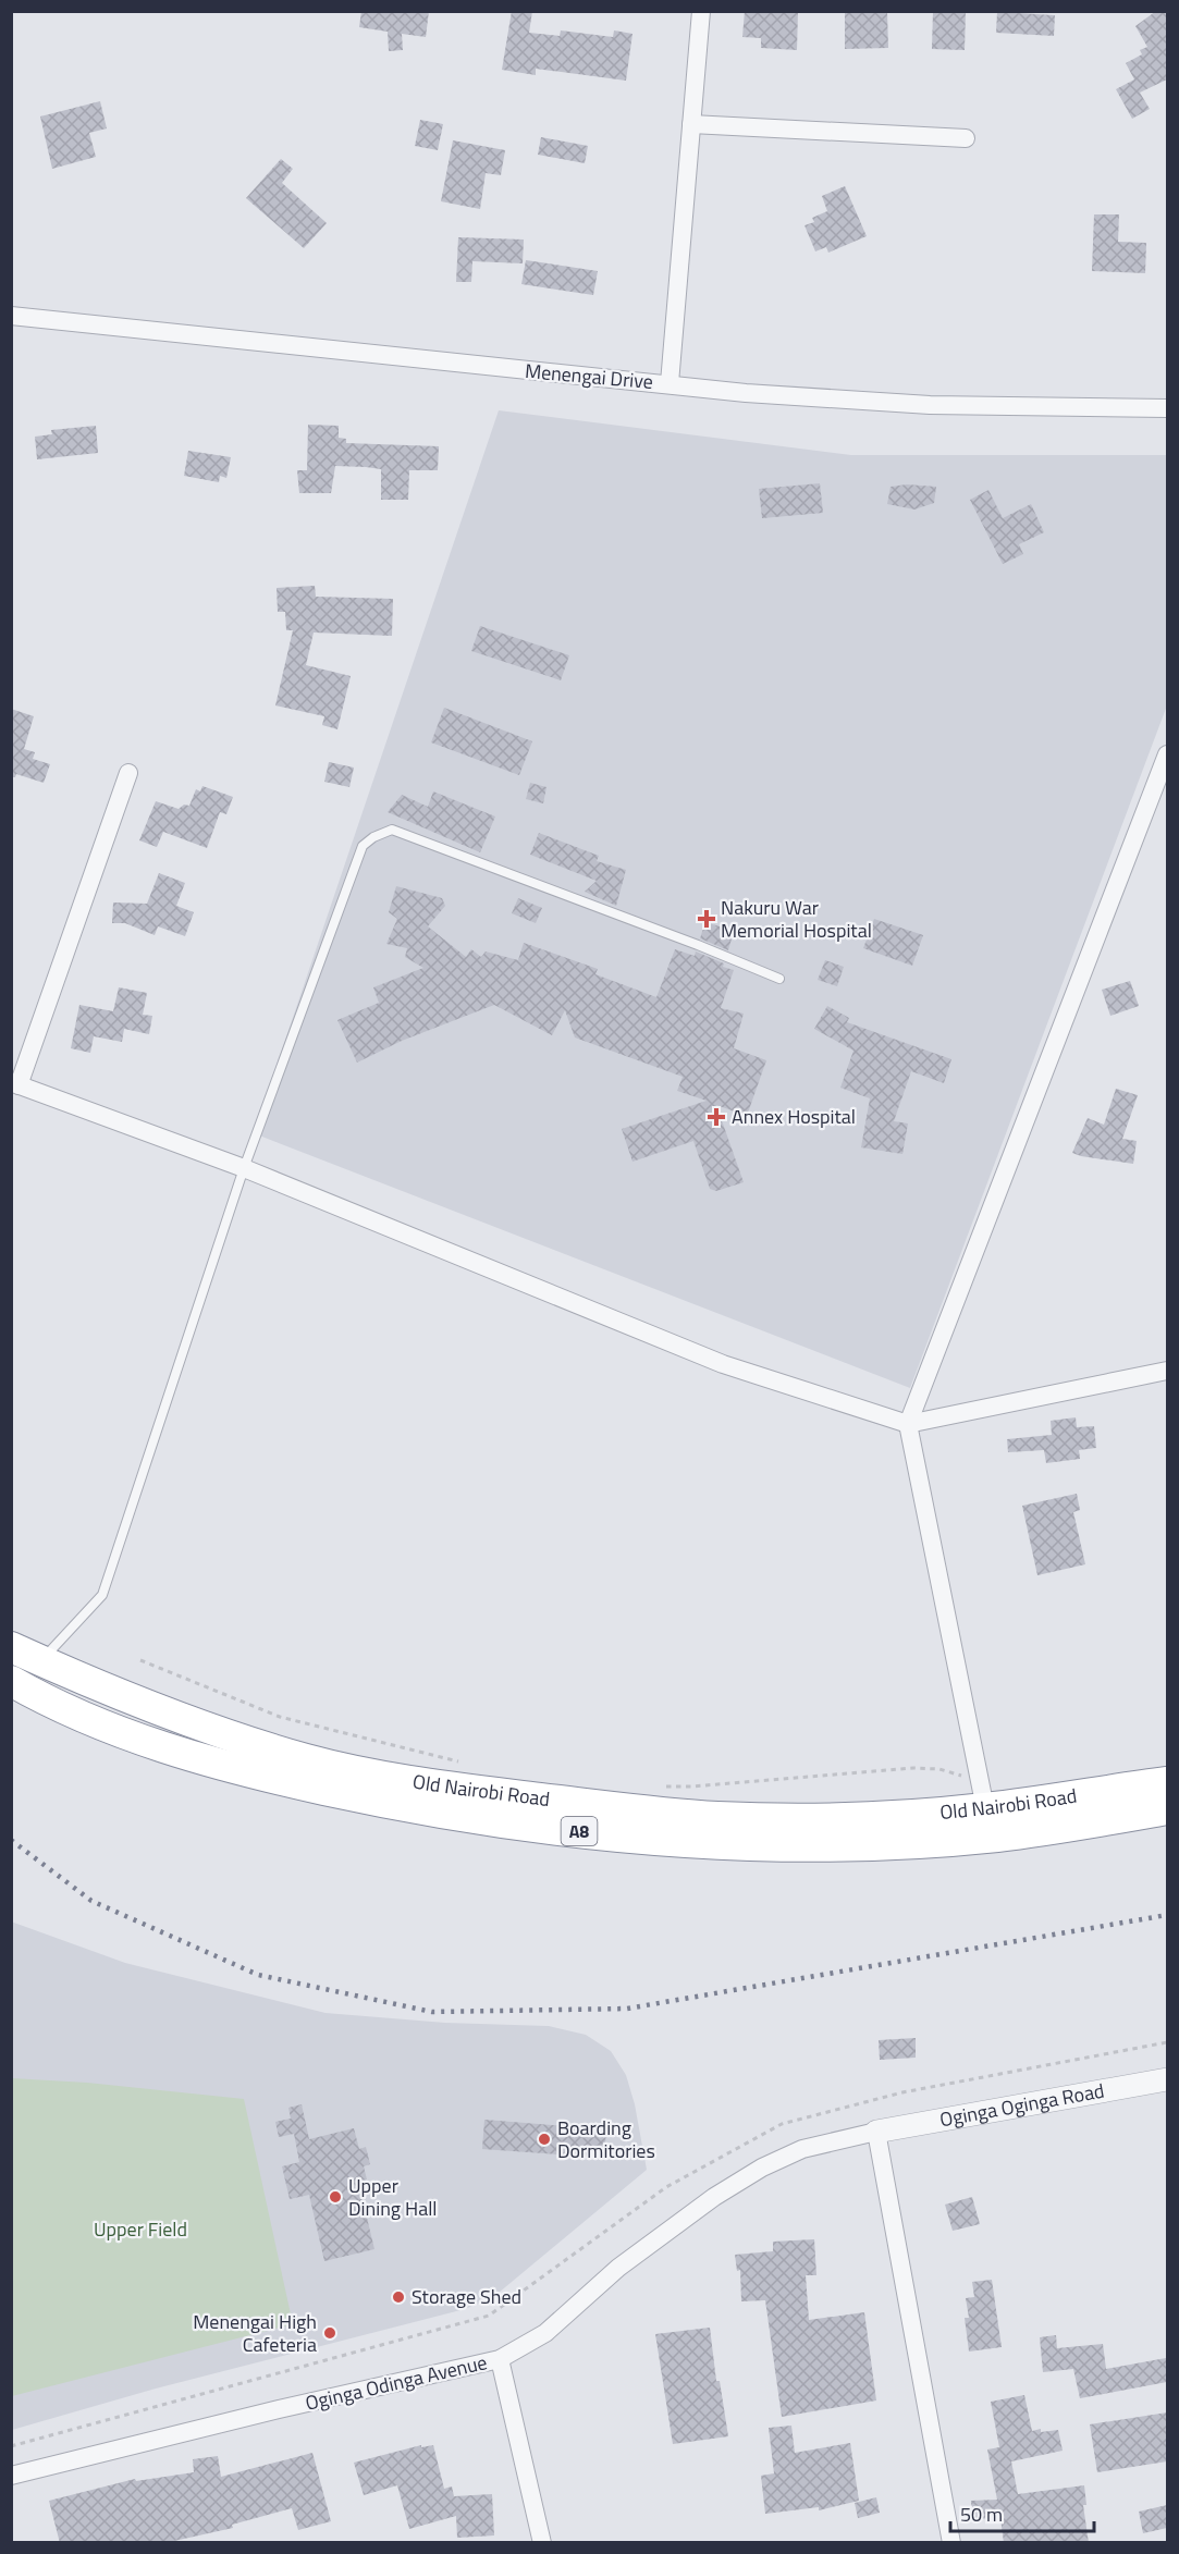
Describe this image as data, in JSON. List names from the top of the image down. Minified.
{"streets":{"highway":["Old Nairobi Road","A8"],"street":["Menengai Drive","Oginga Oginga Road","Oginga Odinga Avenue"]},"crossings":[["Oginga Oginga Road","Oginga Odinga Avenue"]],"parks":["Upper Field"],"places":{"health":["Nakuru War Memorial Hospital","Annex Hospital"],"other":["Boarding Dormitories","Upper Dining Hall","Storage Shed","Menengai High Cafeteria"]},"scale_bar":"50 m"}
